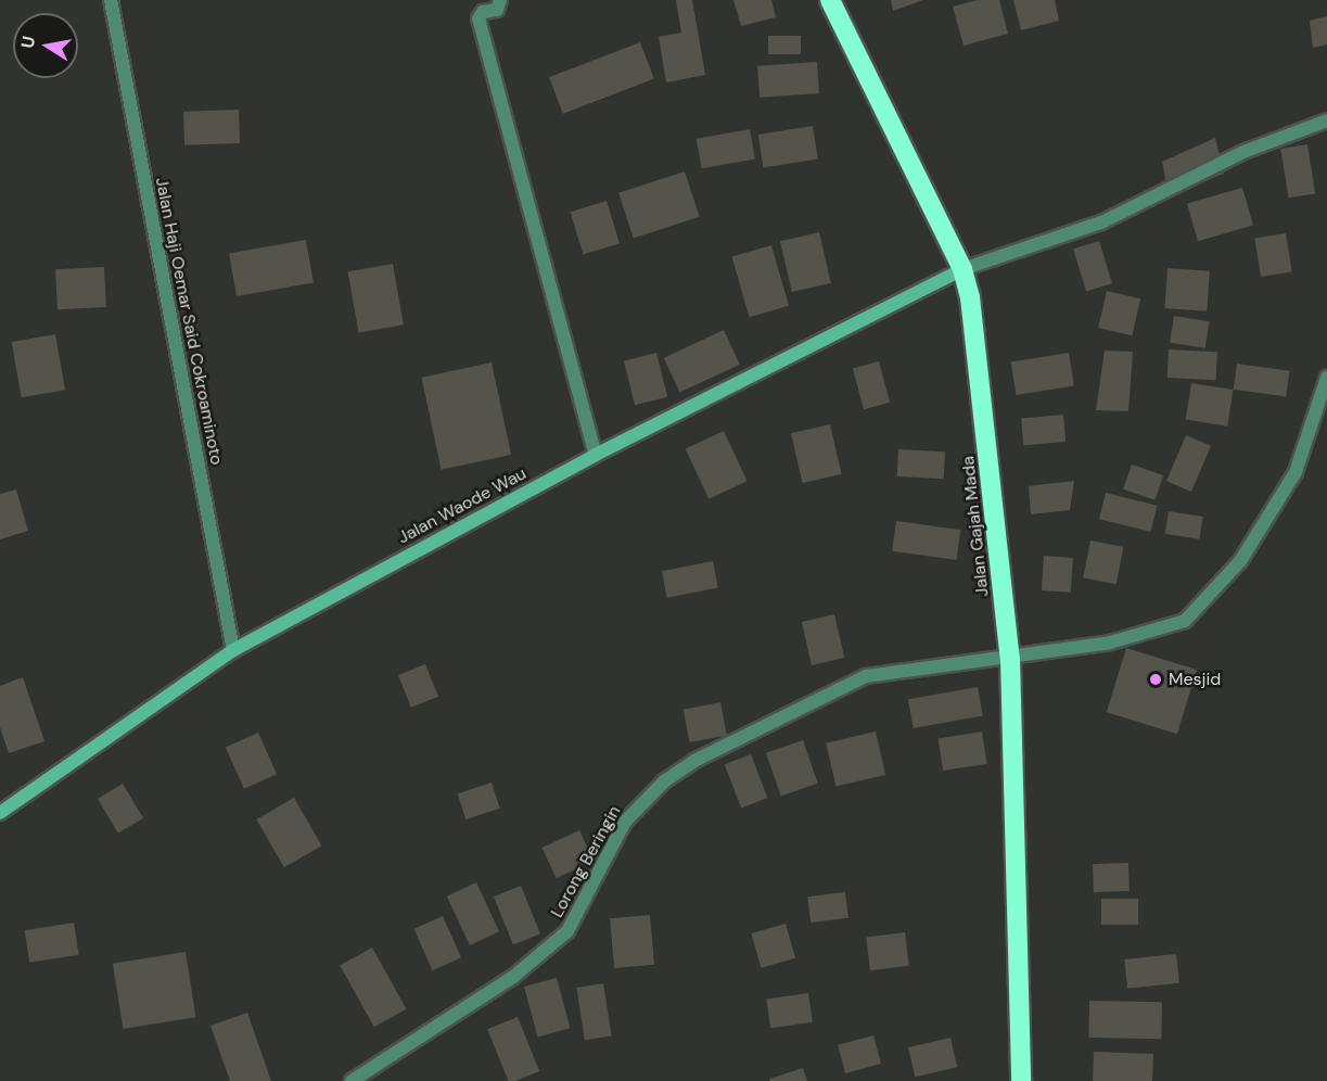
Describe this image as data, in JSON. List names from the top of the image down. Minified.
{"streets":{"highway":["Jalan Gajah Mada"],"street":["Jalan Haji Oemar Said Cokroaminoto","Jalan Waode Wau","Lorong Beringin"]},"crossings":[["Jalan Haji Oemar Said Cokroaminoto","Jalan Waode Wau"],["Jalan Waode Wau","Jalan Gajah Mada"],["Jalan Gajah Mada","Lorong Beringin"]],"places":["Mesjid"],"north":"left"}
